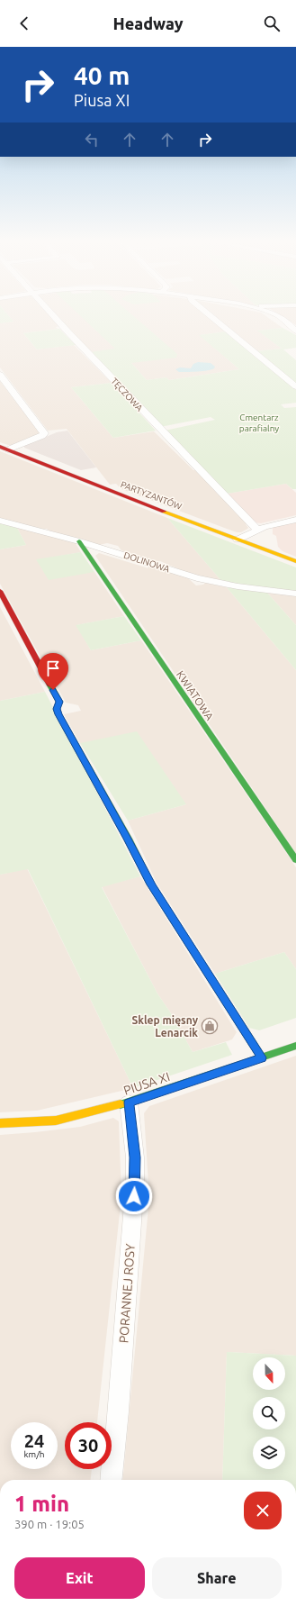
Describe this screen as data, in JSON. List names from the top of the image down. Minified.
{"streets":{"street":["TĘCZOWA","PARTYZANTÓW","DOLINOWA","KWIATOWA","PIUSA XI","PORANNEJ ROSY"]},"crossings":[["DOLINOWA","KWIATOWA"],["PIUSA XI","PORANNEJ ROSY"]],"parks":["Cmentarz parafialny"],"places":{"shop":["Sklep mięsny Lenarcik"]},"north":"bottom","page":{"header":"Headway","turn":["40 m","Piusa XI"],"speed":"24 km/h","limit":"30","heading":["1 min","390 m · 19:05"],"buttons":["Exit","Share"]}}
